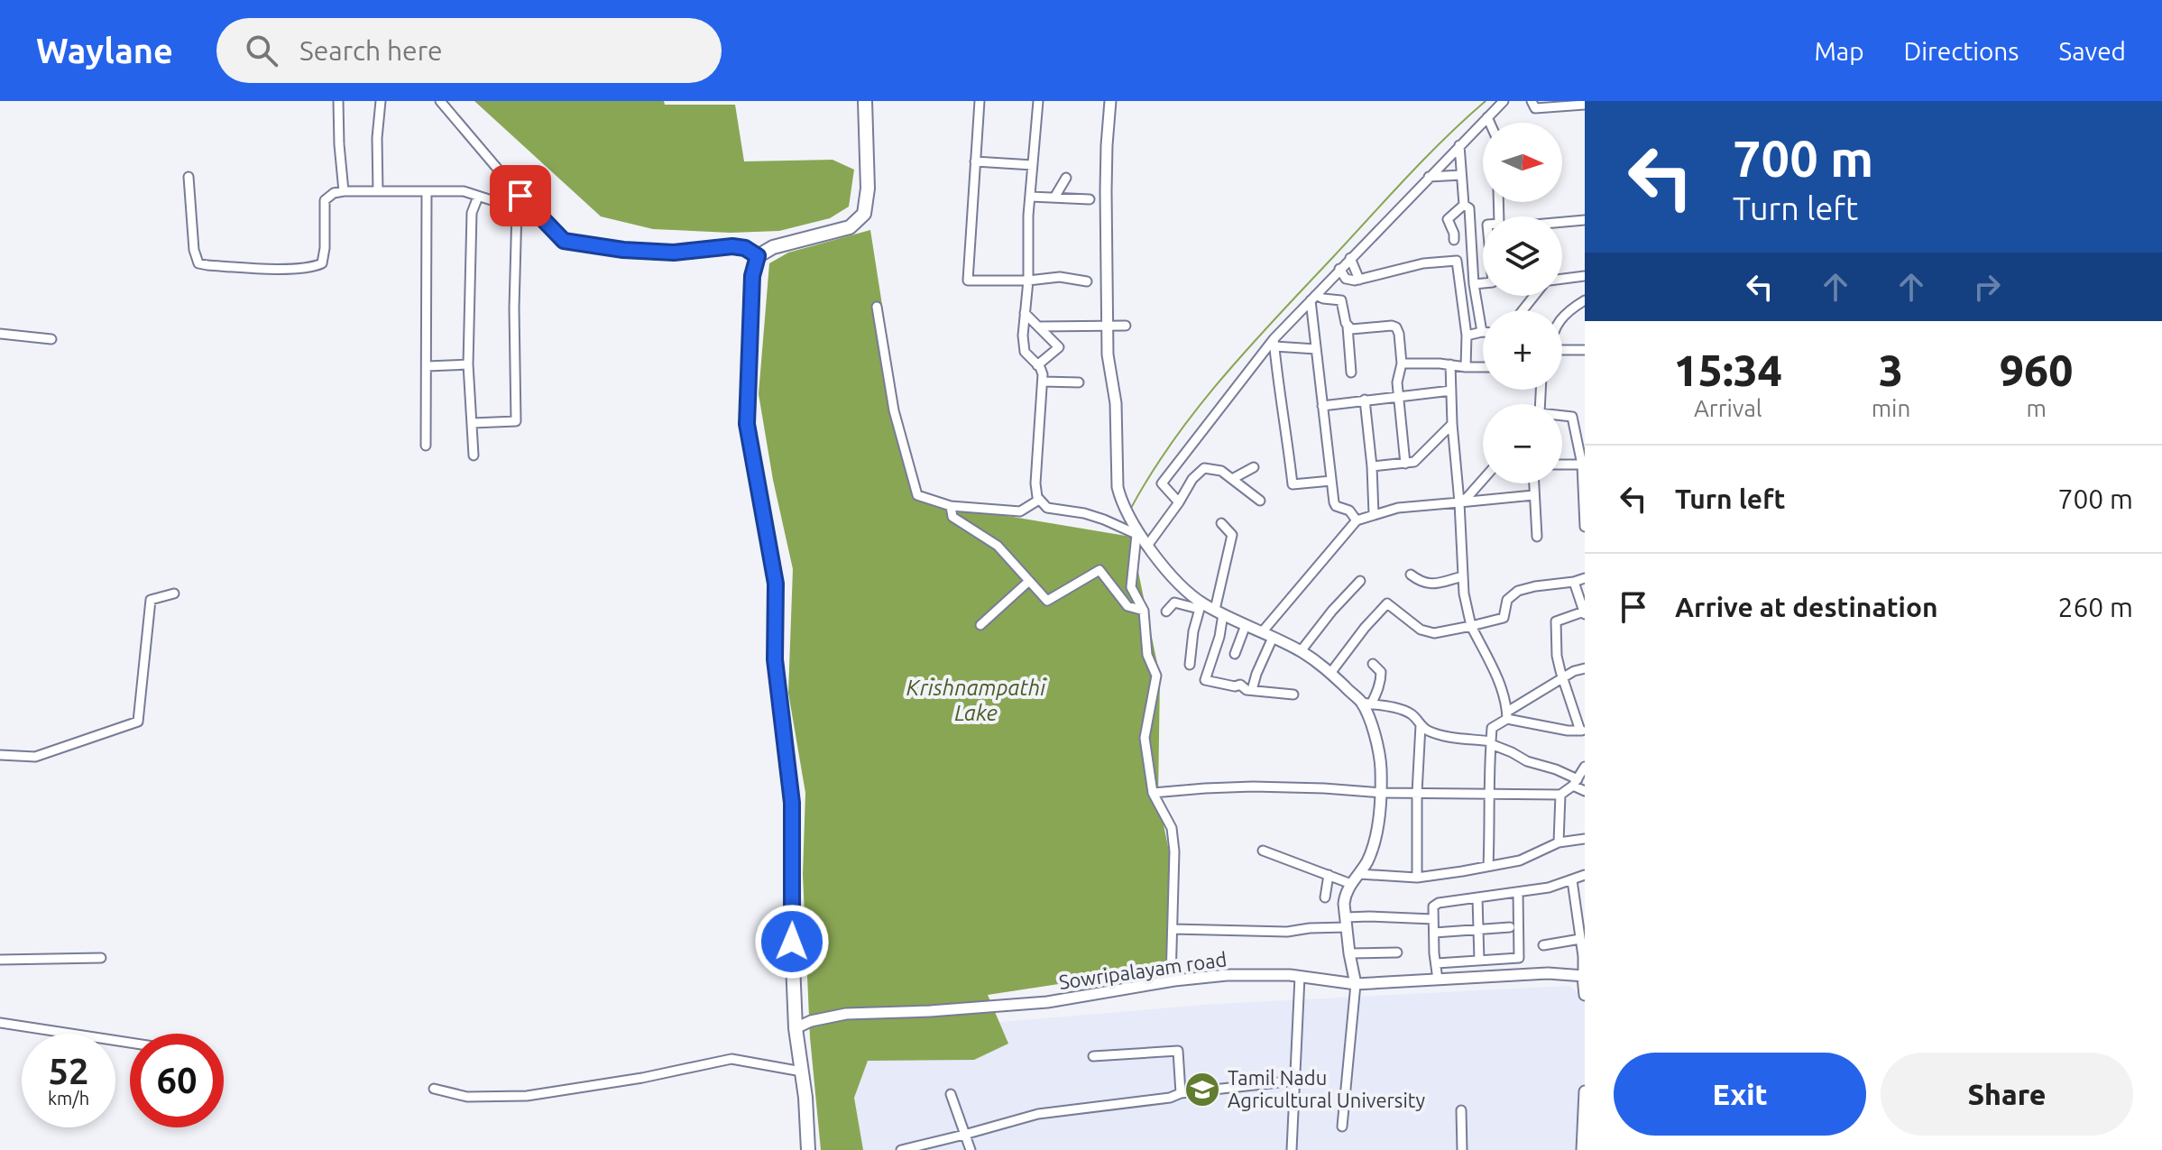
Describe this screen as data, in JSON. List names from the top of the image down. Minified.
{"streets":{"street":["Sowripalayam road"]},"water":["Krishnampathi Lake"],"places":{"school or university":["Tamil Nadu Agricultural University"]},"north":"right","page":{"header":"Waylane","search":"Search here","nav":["Map","Directions","Saved"],"turn":["700 m","Turn left"],"map_buttons":["+","−"],"eta":["15:34","Arrival","3","min","960","m"],"list":[{"name":"Turn left","value":"700 m"},{"name":"Arrive at destination","value":"260 m"}],"speed":"52 km/h","limit":"60","buttons":["Exit","Share"]}}
